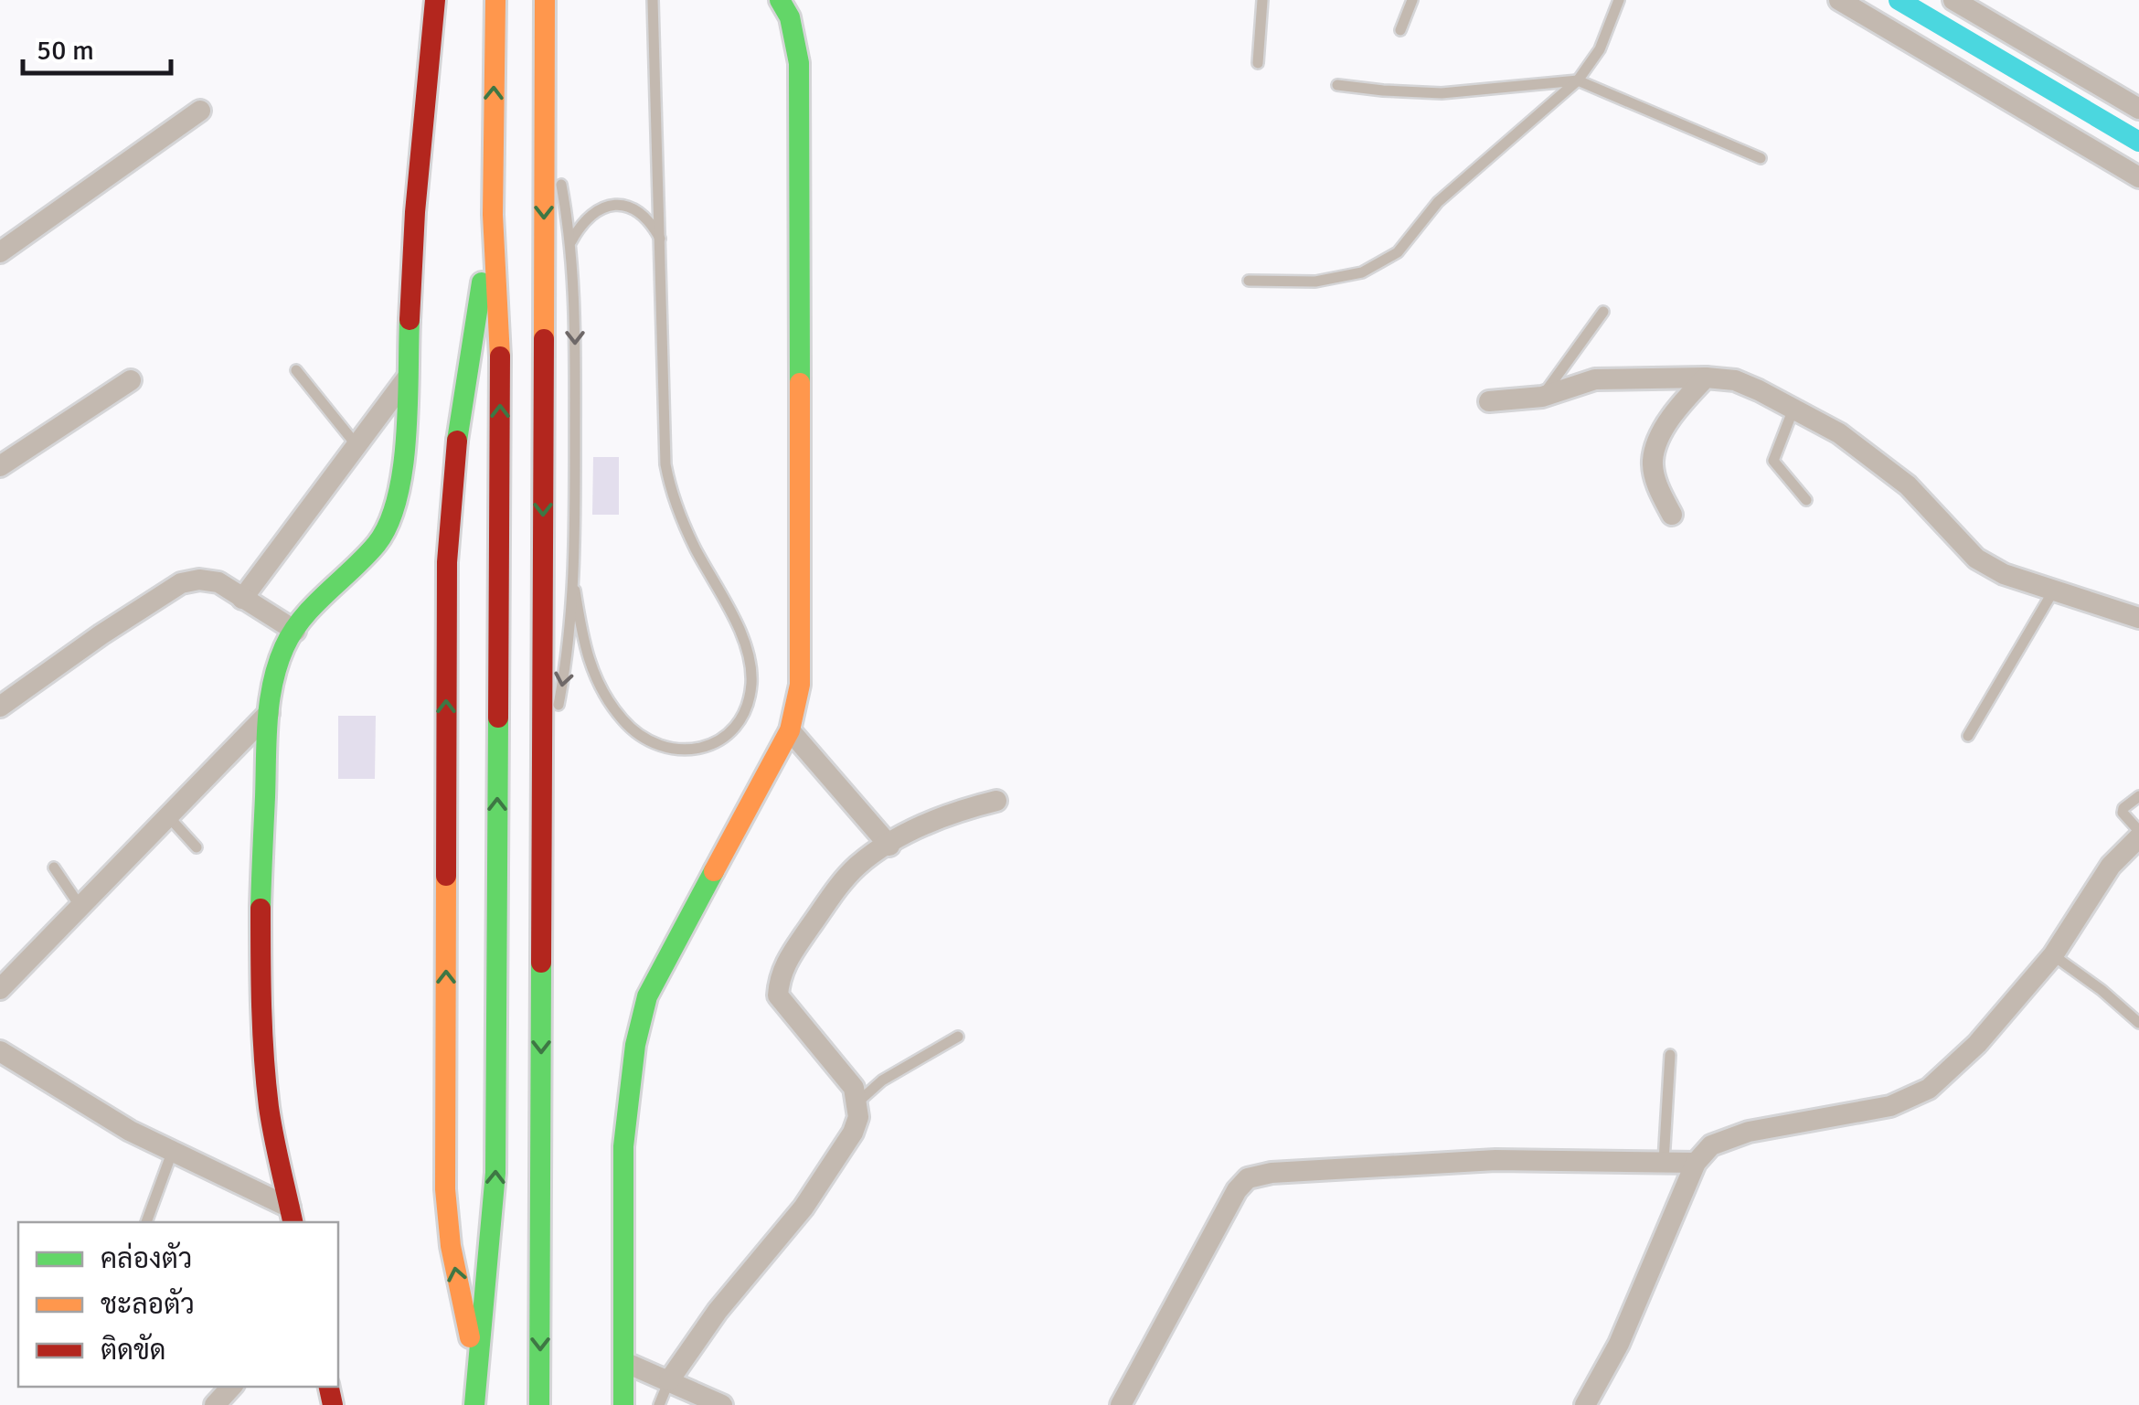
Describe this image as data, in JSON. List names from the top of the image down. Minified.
{"legend":["คล่องตัว","ชะลอตัว","ติดขัด"],"scale_bar":"50 m"}
